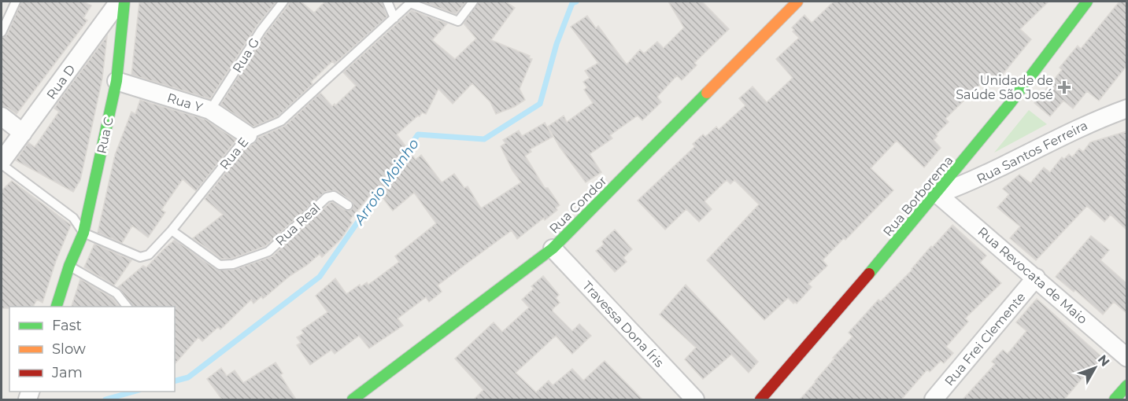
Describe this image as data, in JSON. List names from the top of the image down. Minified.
{"streets":{"street":["Rua D","Rua Y","Rua C","Rua Santos Ferreira","Rua Borborema","Rua Condor","Rua Revocata de Maio","Travessa Dona Íris","Rua Frei Clemente"],"lane":["Rua G","Rua E","Rua Real"]},"crossings":[["Rua G","Rua Y"],["Rua D","Rua E"],["Rua Y","Rua C"],["Rua Y","Rua E"],["Rua C","Rua E"],["Rua Santos Ferreira","Rua Borborema"],["Rua Santos Ferreira","Rua Revocata de Maio"],["Rua E","Rua Real"],["Rua Borborema","Rua Revocata de Maio"],["Rua Condor","Travessa Dona Íris"],["Rua Revocata de Maio","Rua Frei Clemente"]],"water":["Arroio Moinho"],"places":{"health":["Unidade de Saúde São José"]},"legend":["Fast","Slow","Jam"],"north":"top right"}
